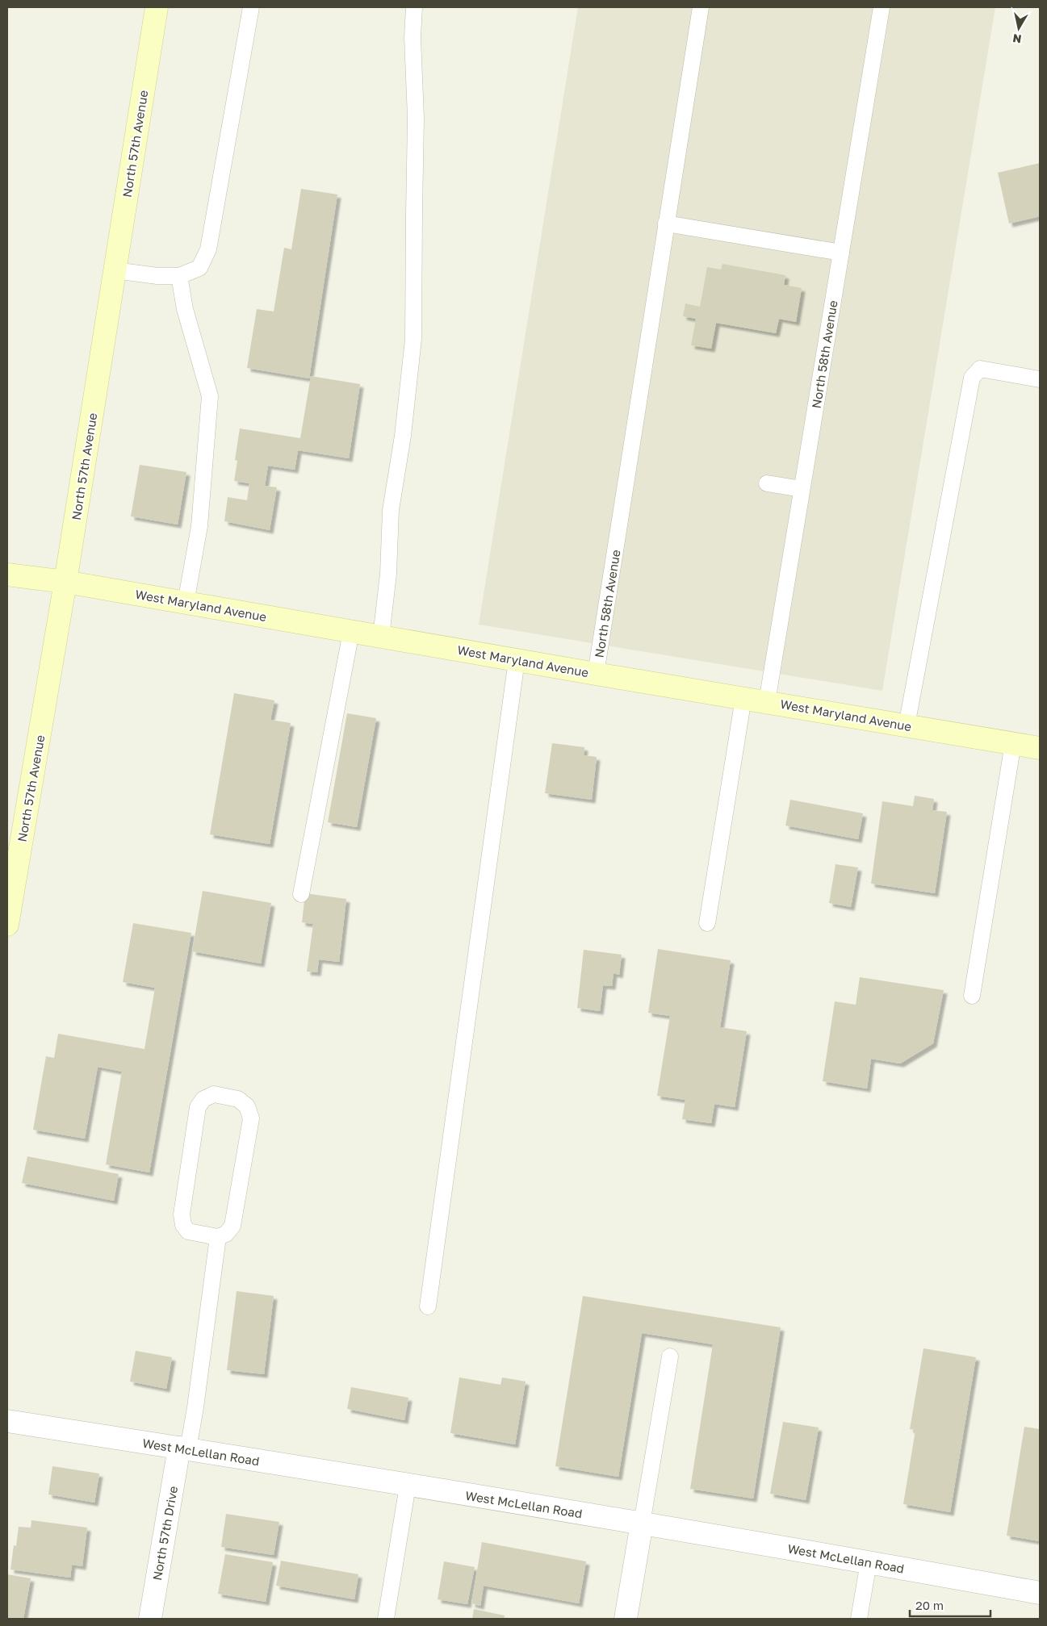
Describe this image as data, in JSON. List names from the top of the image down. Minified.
{"streets":{"street":["North 57th Avenue","West Maryland Avenue","West McLellan Road","North 57th Drive"],"lane":["North 58th Avenue"]},"crossings":[["North 57th Avenue","West Maryland Avenue"],["North 58th Avenue","West Maryland Avenue"],["West McLellan Road","North 57th Drive"]],"scale_bar":"20 m","north":"bottom"}
